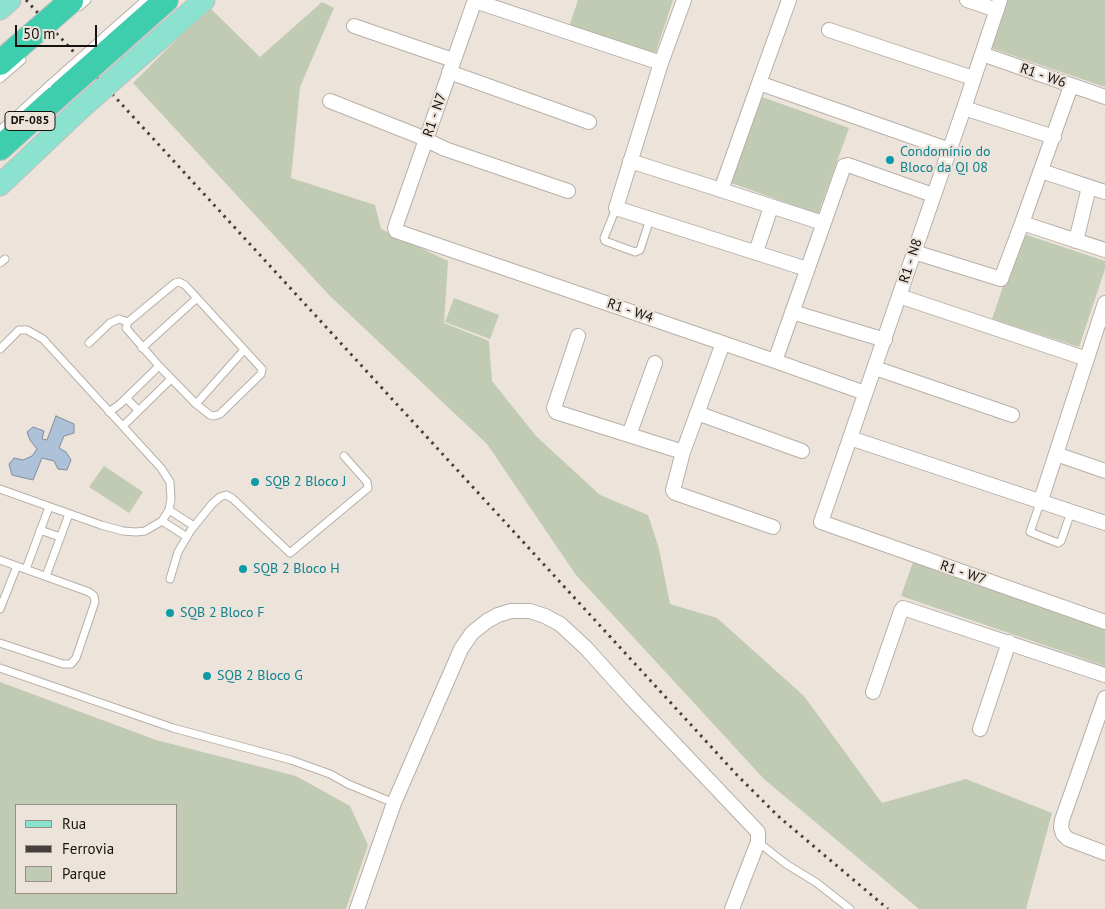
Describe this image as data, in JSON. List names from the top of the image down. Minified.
{"streets":{"highway":["DF-085"],"street":["R1 - W6","R1 - N7","R1 - N8","R1 - W4","R1 - W7"]},"crossings":[["R1 - W6","R1 - N8"],["R1 - N7","R1 - W4"],["R1 - N8","R1 - W4"],["R1 - N8","R1 - W7"]],"places":["Condomínio do Bloco da QI 08","SQB 2 Bloco J","SQB 2 Bloco H","SQB 2 Bloco F","SQB 2 Bloco G"],"legend":["Rua","Ferrovia","Parque"],"scale_bar":"50 m"}
